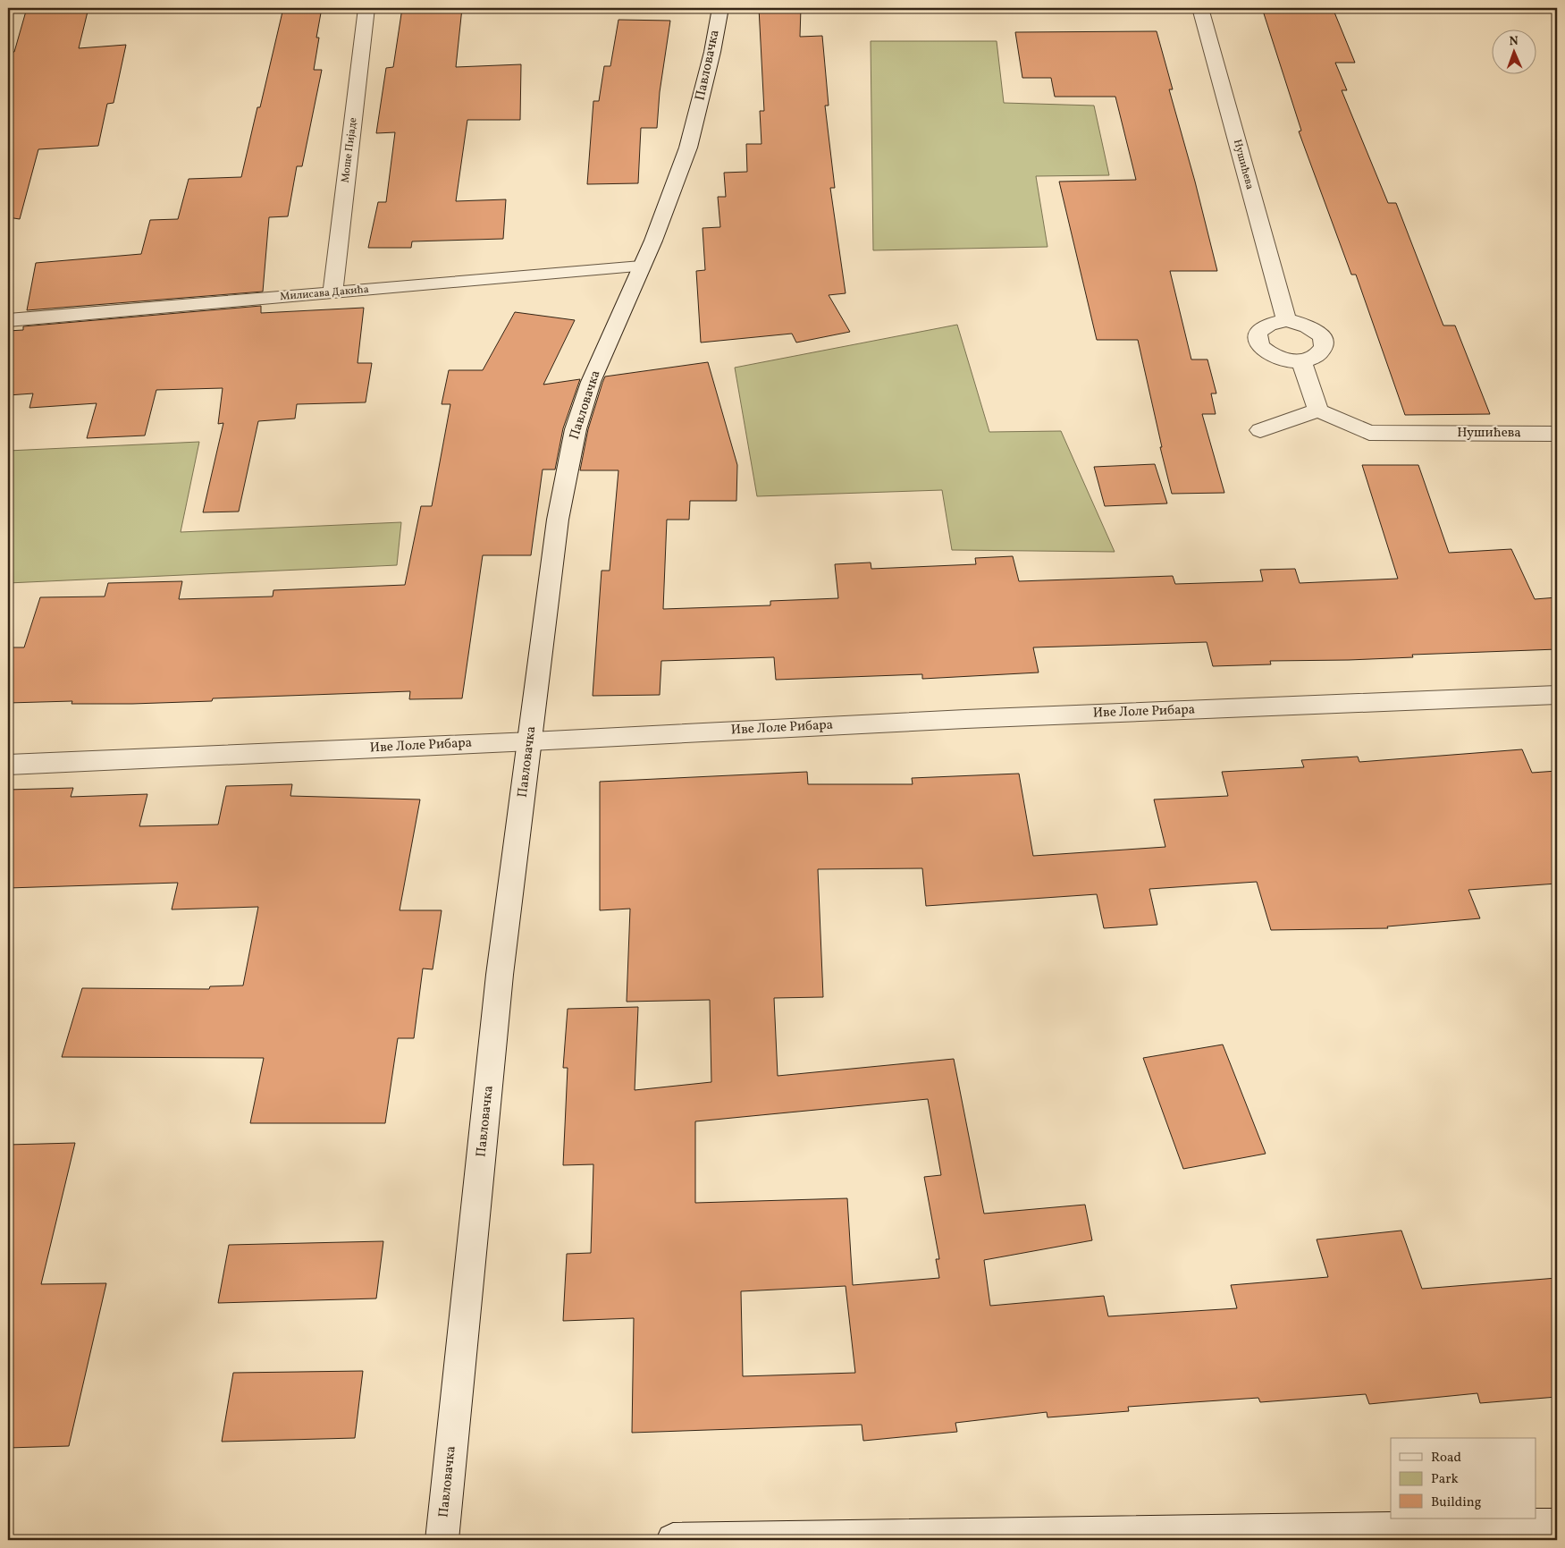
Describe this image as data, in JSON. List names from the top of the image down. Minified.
{"streets":{"street":["Павловачка","Моше Пијаде","Нушићева","Милисава Дакића","Иве Лоле Рибара"]},"crossings":[["Павловачка","Милисава Дакића"],["Павловачка","Иве Лоле Рибара"],["Моше Пијаде","Милисава Дакића"]],"legend":["Road","Park","Building"],"north":"top"}
